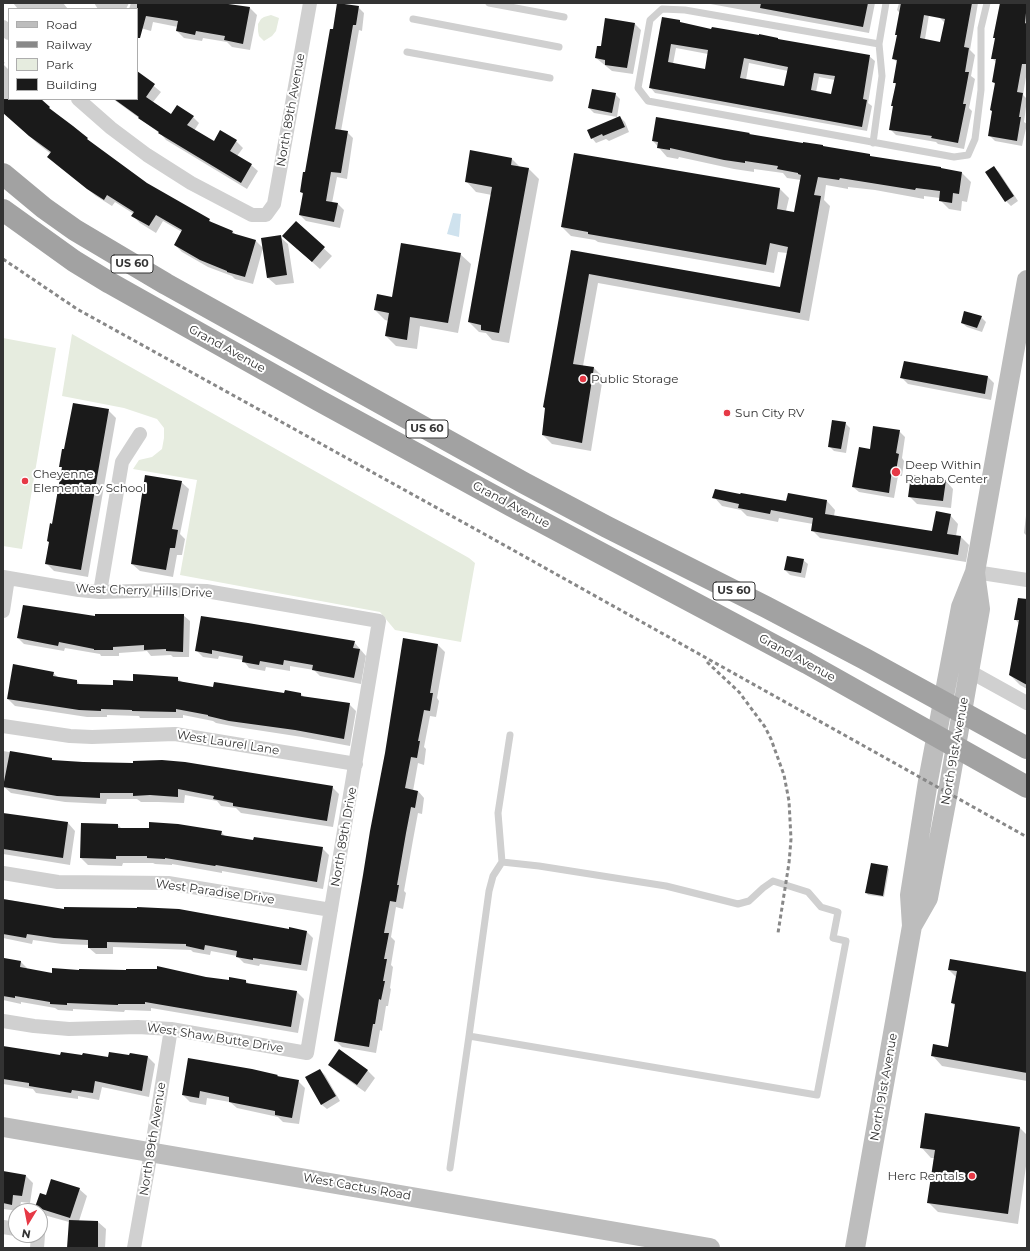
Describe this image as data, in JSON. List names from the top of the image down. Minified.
{"streets":{"highway":["US 60","Grand Avenue"],"main road":["North 91st Avenue","West Cactus Road"],"street":["North 89th Avenue","West Cherry Hills Drive","West Laurel Lane","North 89th Drive","West Paradise Drive","West Shaw Butte Drive"]},"crossings":[["North 89th Avenue","West Shaw Butte Drive"],["North 89th Avenue","West Cactus Road"],["US 60","North 91st Avenue"],["Grand Avenue","North 91st Avenue"],["West Cherry Hills Drive","North 89th Drive"],["West Laurel Lane","North 89th Drive"],["North 89th Drive","West Paradise Drive"],["North 89th Drive","West Shaw Butte Drive"]],"places":["Public Storage","Sun City RV","Deep Within Rehab Center","Cheyenne Elementary School","Herc Rentals"],"legend":["Road","Railway","Park","Building"],"north":"bottom"}
